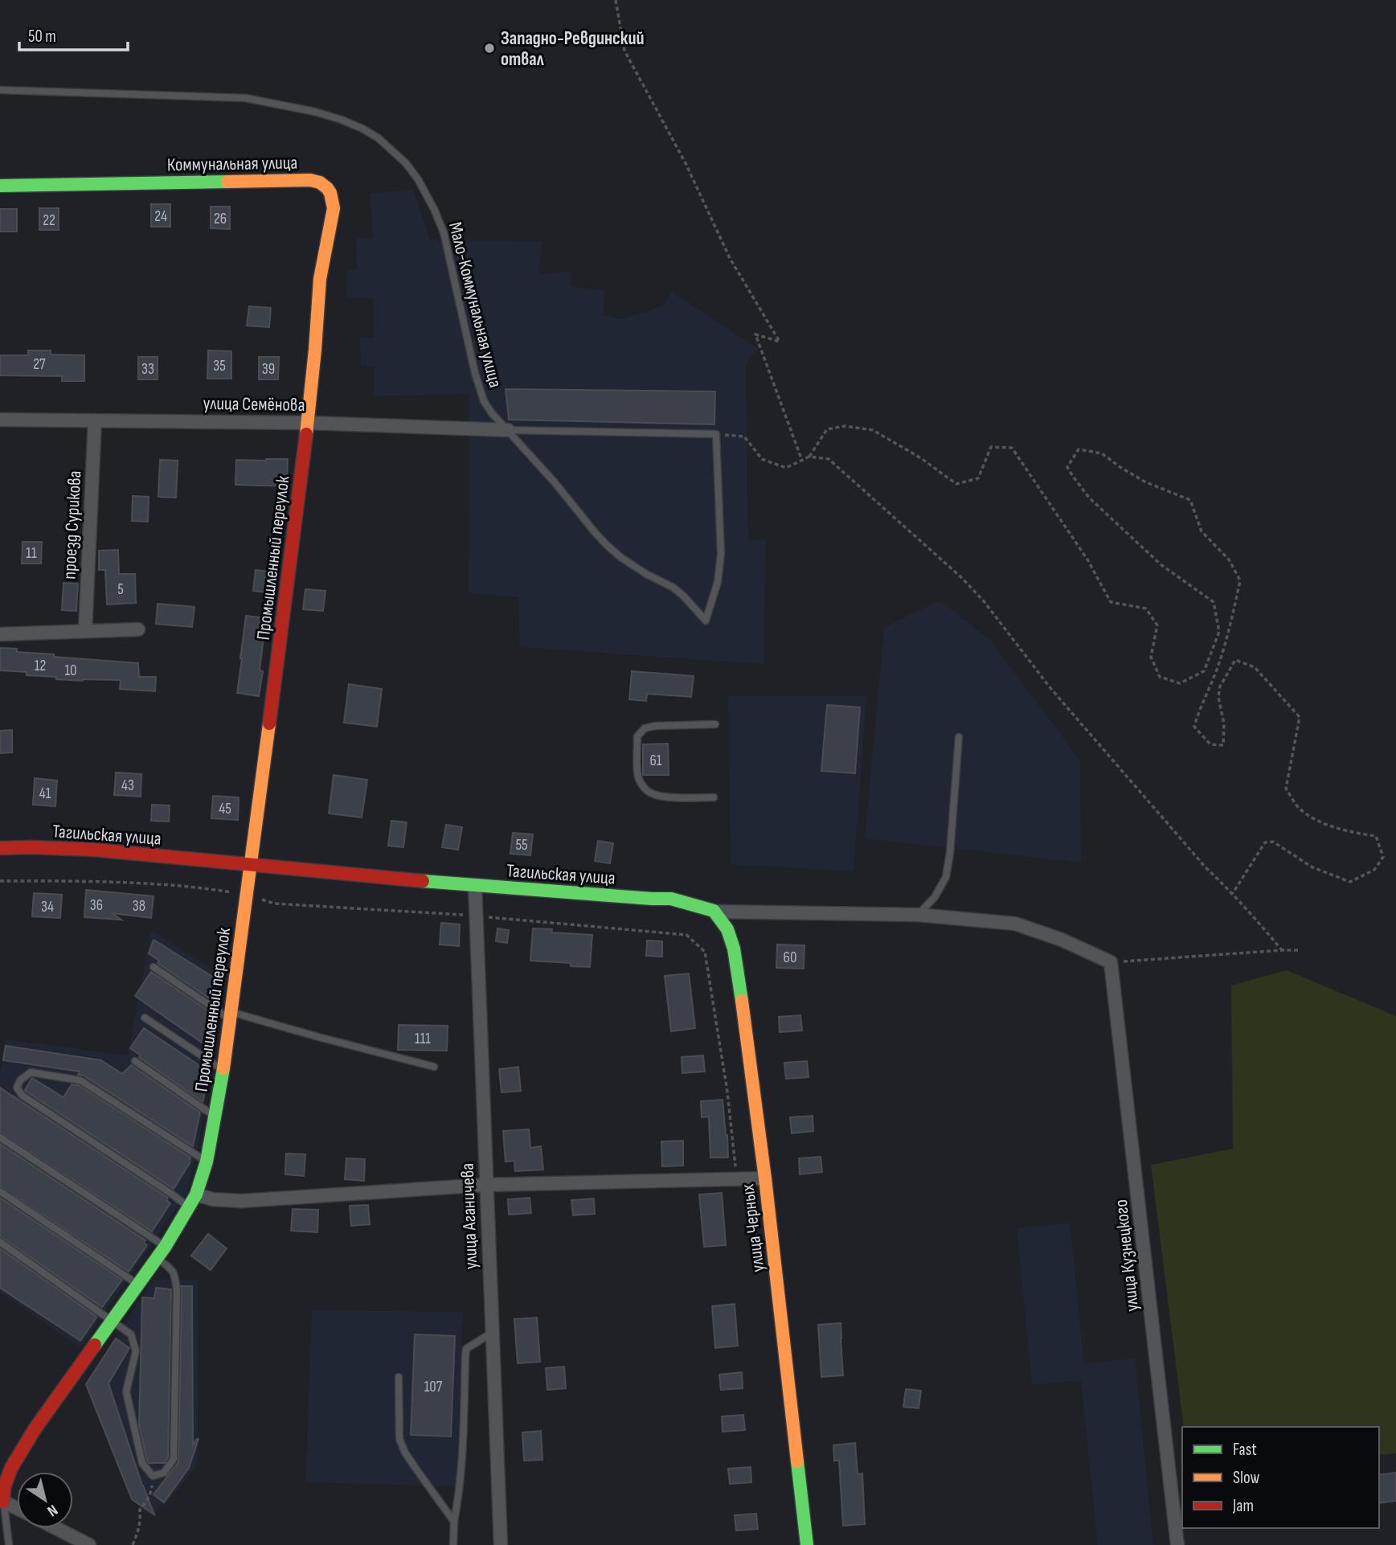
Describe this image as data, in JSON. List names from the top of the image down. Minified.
{"streets":{"street":["Коммунальная улица","улица Семёнова","проезд Сурикова","Промышленный переулок","Тагильская улица","улица Аганичева","улица Черных","улица Кузнецкого"],"lane":["Мало-Коммунальная улица"]},"crossings":[["Коммунальная улица","улица Семёнова"],["Коммунальная улица","Промышленный переулок"],["Мало-Коммунальная улица","улица Семёнова"],["улица Семёнова","проезд Сурикова"],["улица Семёнова","Промышленный переулок"],["Промышленный переулок","Тагильская улица"],["Тагильская улица","улица Аганичева"],["Тагильская улица","улица Черных"],["Тагильская улица","улица Кузнецкого"]],"places":["Западно-Ревдинский отвал"],"house_numbers":["24","26","22","27","35","33","39","11","5","12","10","61","43","41","45","55","36","38","34","60","111","107"],"legend":["Fast","Slow","Jam"],"scale_bar":"50 m","north":"bottom right"}
